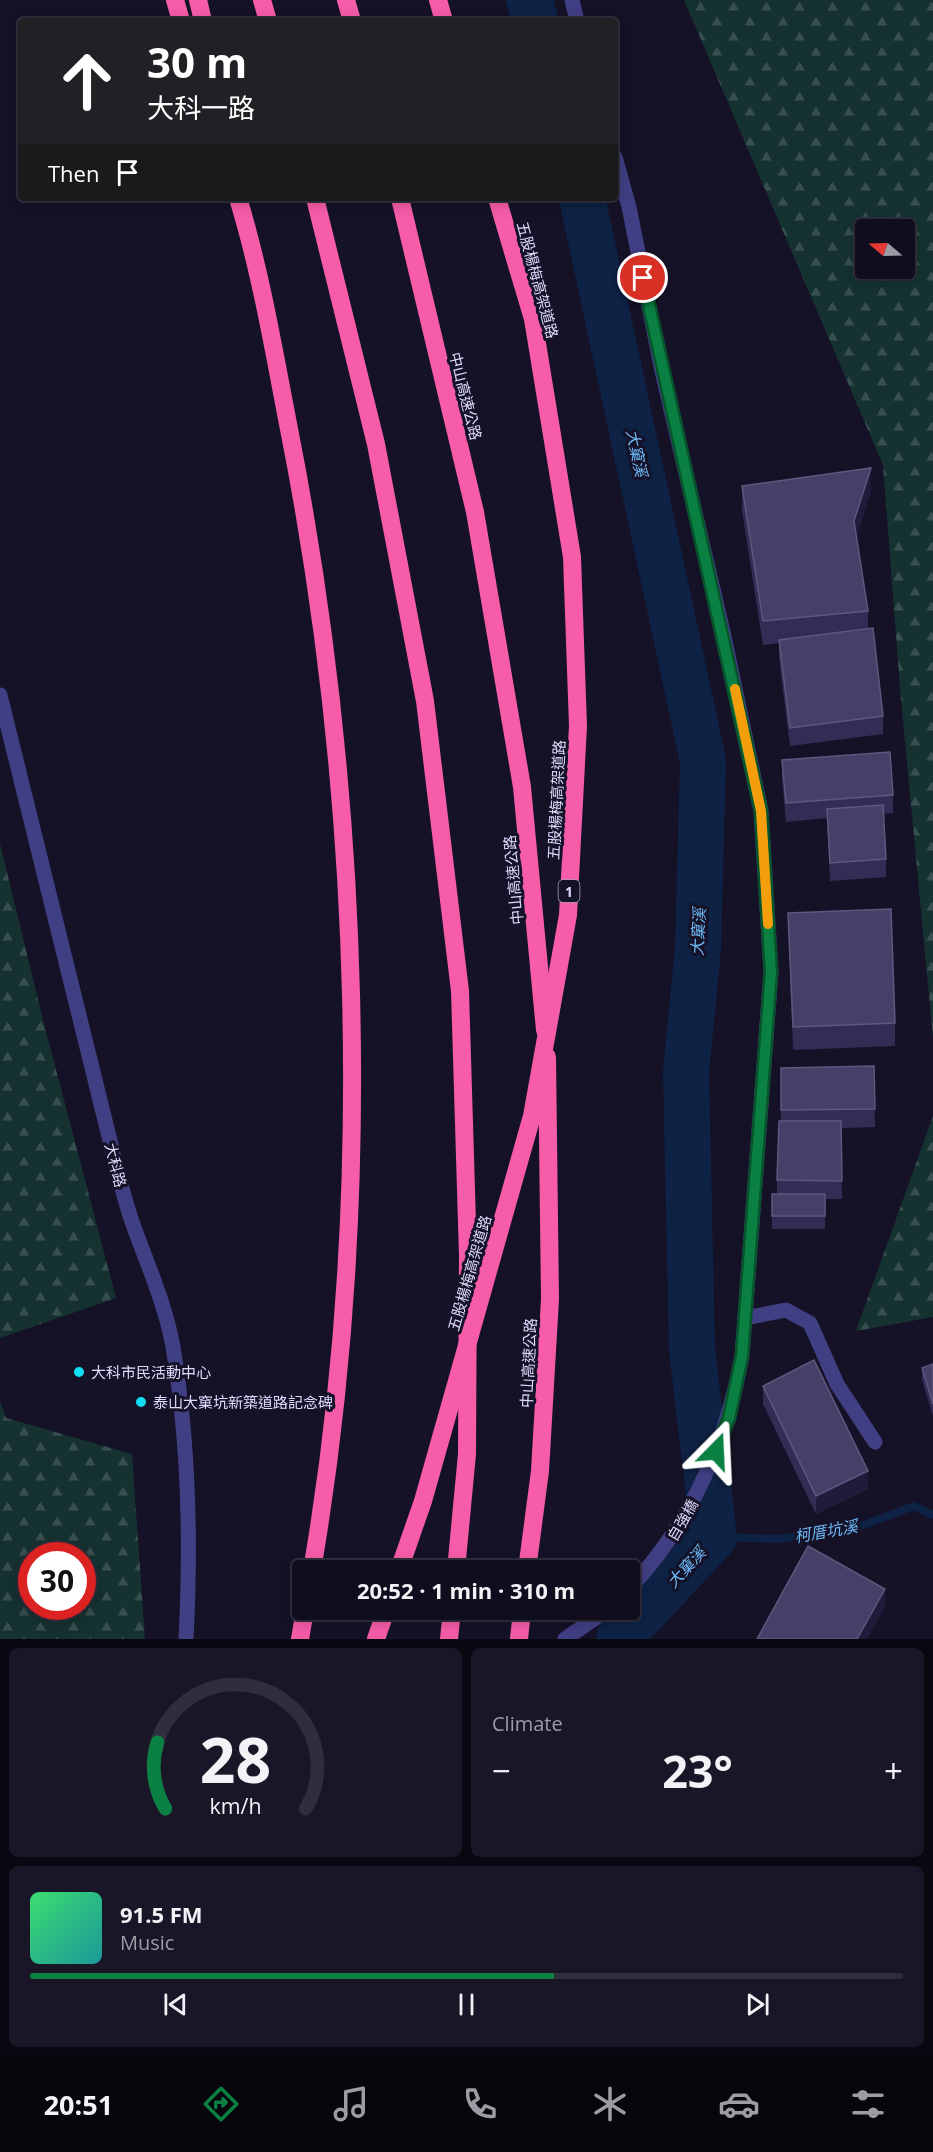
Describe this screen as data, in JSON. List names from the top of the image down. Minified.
{"streets":{"highway":["五股楊梅高架道路","中山高速公路","1"],"street":["大科路","自強橋"]},"water":["大窠溪","柯厝坑溪"],"places":["大科市民活動中心","泰山大窠坑新築道路記念碑"],"north":"left","page":{"turn":["30 m","大科一路"],"then":"Then","limit":"30","trip":"20:52 · 1 min · 310 m","tile":"Climate","heat":["−","23°","+"],"song":["91.5 FM","Music"],"tabs":"20:51","gauge":["28","km/h"]}}
